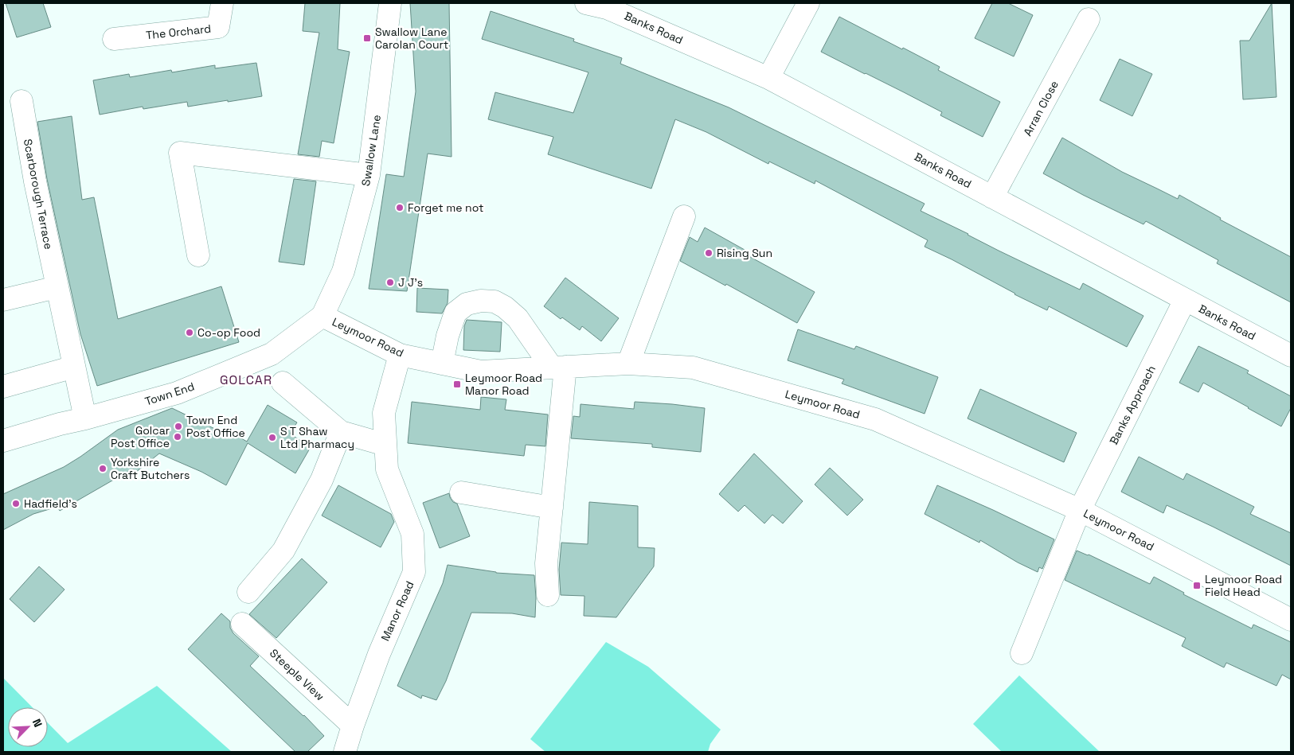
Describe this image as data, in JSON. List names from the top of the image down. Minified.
{"streets":{"street":["Banks Road","The Orchard","Arran Close","Swallow Lane","Scarborough Terrace","Leymoor Road","Town End","Banks Approach","Manor Road","Steeple View"]},"crossings":[["Banks Road","Arran Close"],["Banks Road","Banks Approach"],["Swallow Lane","Leymoor Road"],["Swallow Lane","Town End"],["Scarborough Terrace","Town End"],["Leymoor Road","Town End"],["Leymoor Road","Banks Approach"],["Leymoor Road","Manor Road"],["Manor Road","Steeple View"]],"districts":["GOLCAR"],"places":{"transit":["Swallow Lane Carolan Court","Leymoor Road Manor Road","Leymoor Road Field Head"],"other":["Forget me not","Rising Sun","J J's","Co-op Food","Town End Post Office","Golcar Post Office","S T Shaw Ltd Pharmacy","Yorkshire Craft Butchers","Hadfield's"]},"north":"top right"}
